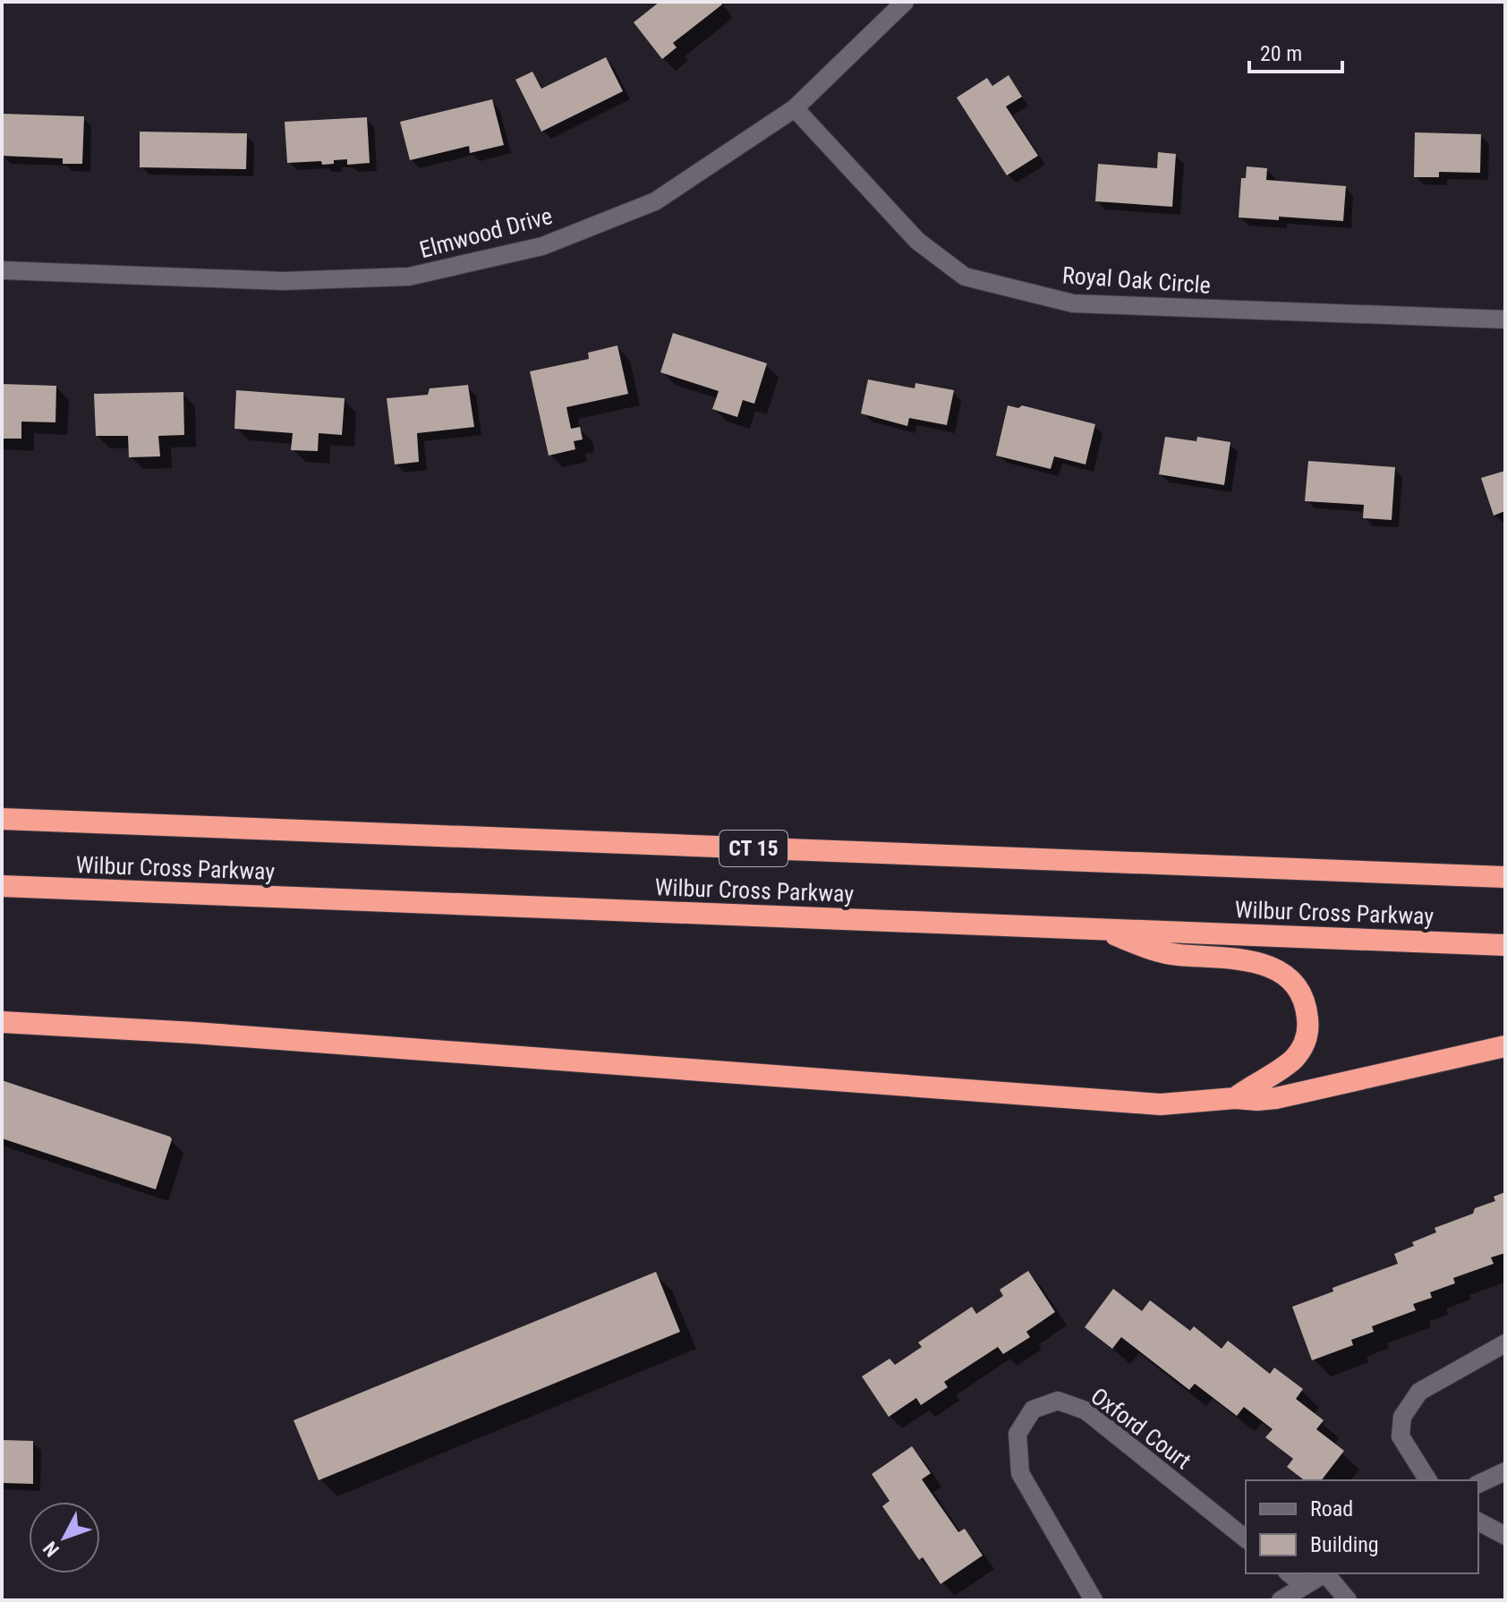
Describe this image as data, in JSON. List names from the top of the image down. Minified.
{"streets":{"highway":["CT 15","Wilbur Cross Parkway"],"street":["Elmwood Drive","Royal Oak Circle","Oxford Court"]},"crossings":[["Elmwood Drive","Royal Oak Circle"]],"legend":["Road","Building"],"scale_bar":"20 m","north":"bottom left"}
